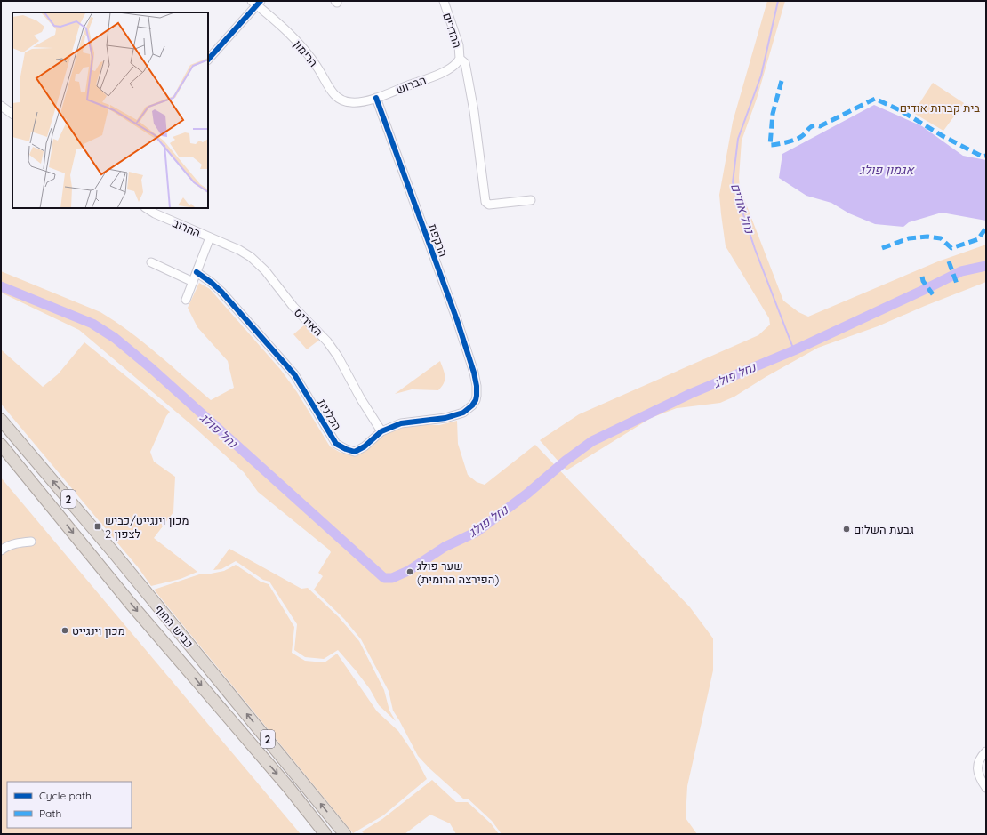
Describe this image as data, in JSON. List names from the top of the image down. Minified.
{"streets":{"highway":["2","כביש החוף"],"street":["ההדרים","הרימון","הברוש","החרוב","הרקפת","האיריס","הכלנית"]},"crossings":[["ההדרים","הברוש"],["הרימון","הברוש"],["הברוש","הרקפת"],["החרוב","האיריס"],["הרקפת","הכלנית"],["האיריס","הכלנית"]],"water":["אגמון פולג","נחל אודים","נחל פולג"],"parks":["בית קברות אודים"],"places":{"transit":["מכון וינגייט/כביש 2 לצפון"],"other":["גבעת השלום","שער פולג (הפירצה הרומית)","מכון וינגייט"]},"legend":["Cycle path","Path"]}
